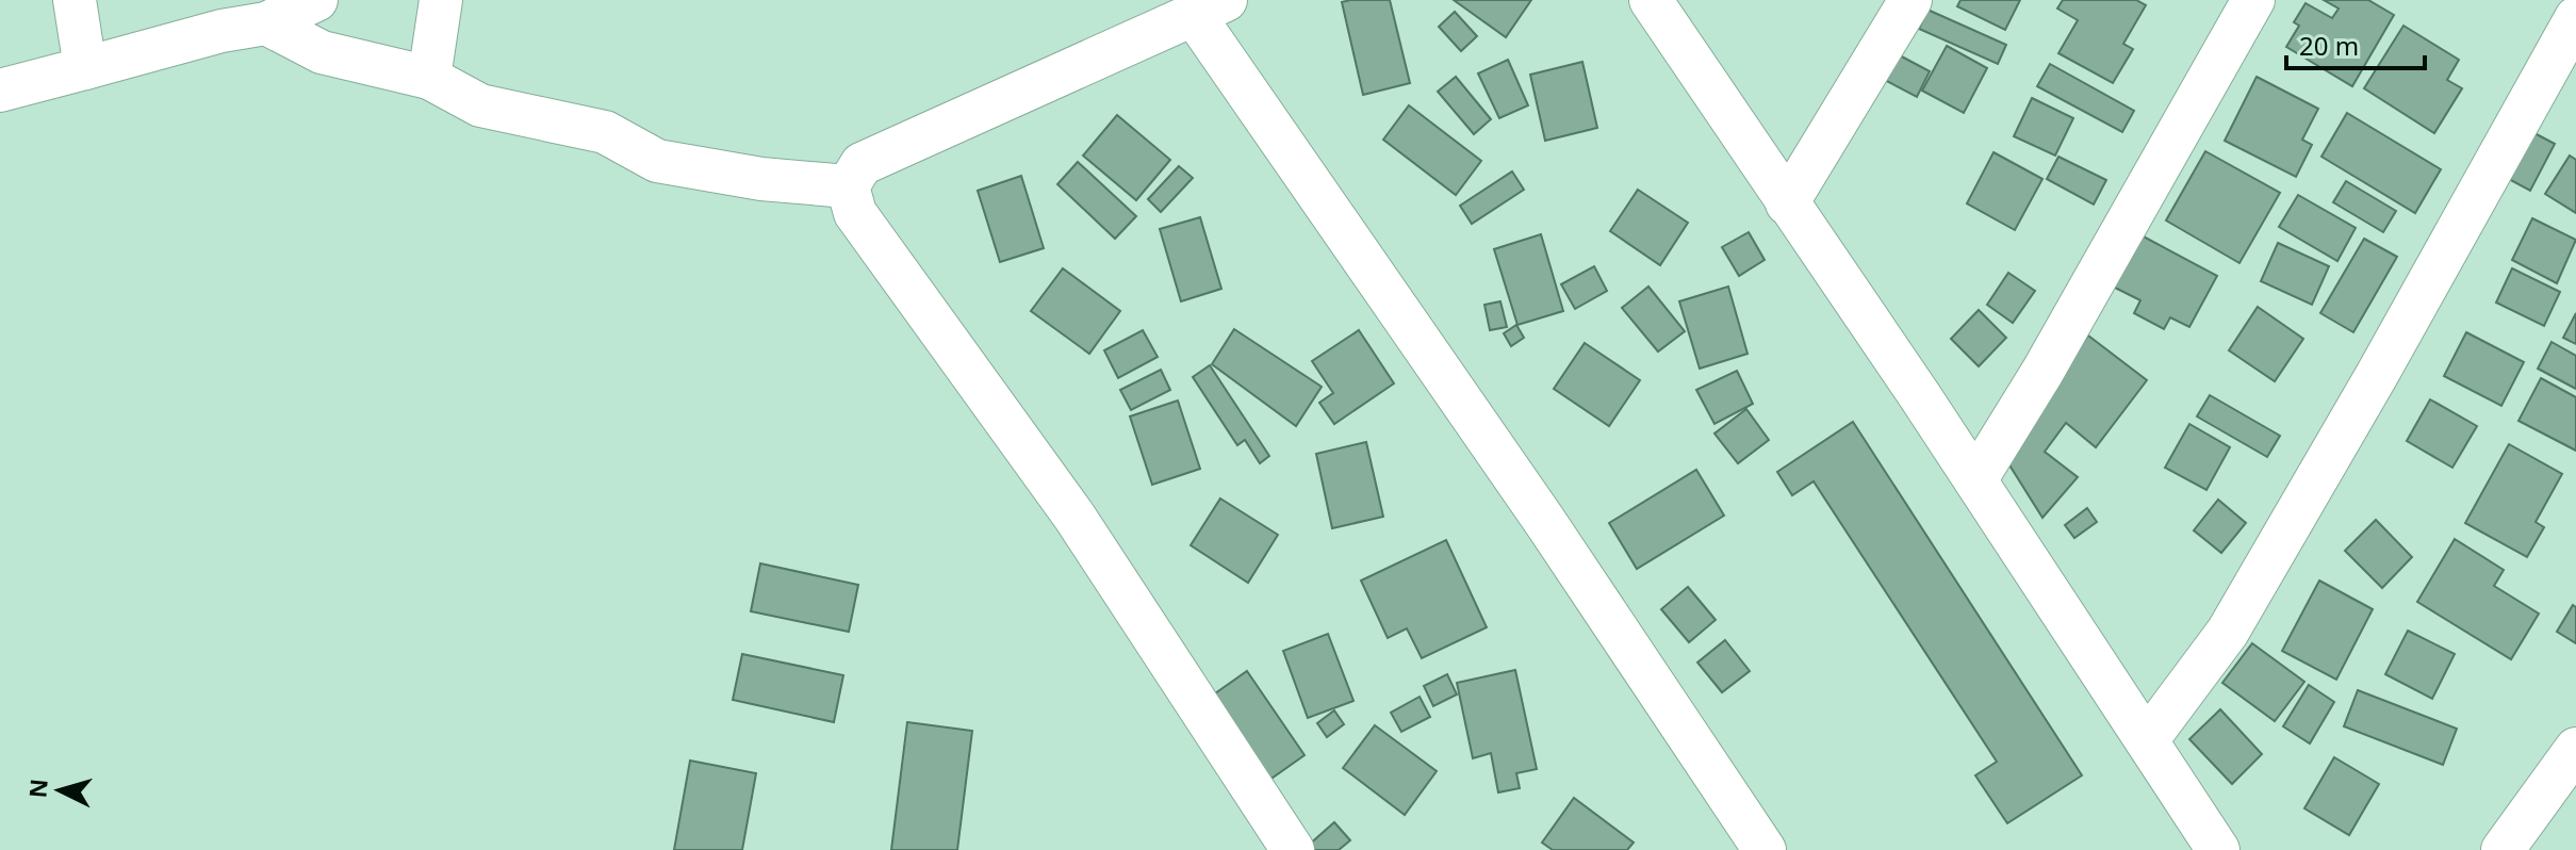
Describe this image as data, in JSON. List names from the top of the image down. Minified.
{"scale_bar":"20 m","north":"left"}
